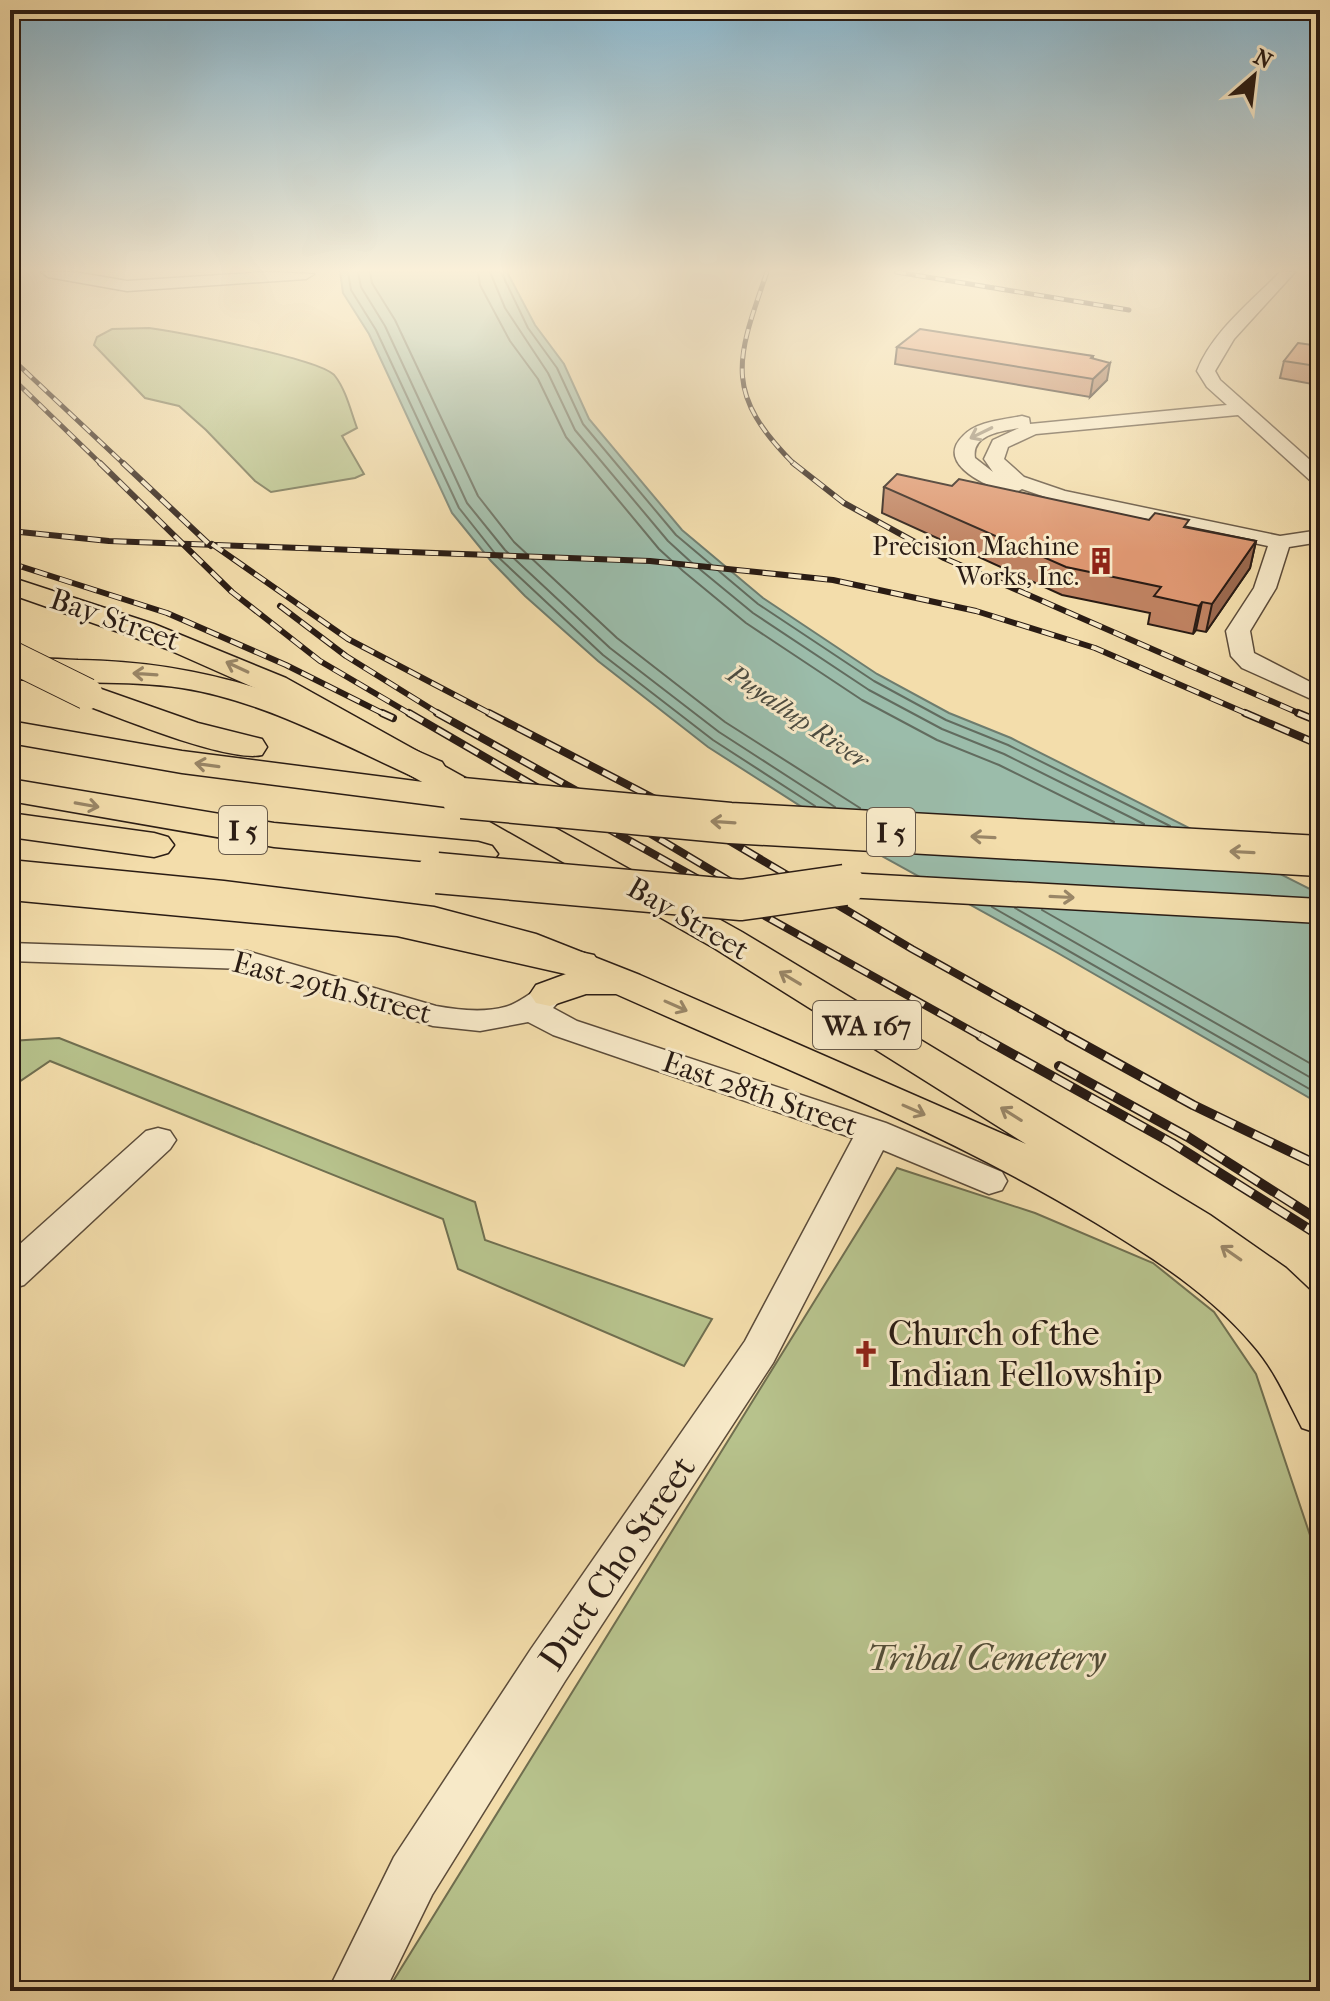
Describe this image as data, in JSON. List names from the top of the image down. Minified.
{"streets":{"highway":["I 5"],"main road":["Bay Street","WA 167"],"street":["East 29th Street","East 28th Street","Duct Cho Street"]},"crossings":[["East 29th Street","WA 167"],["East 29th Street","East 28th Street"],["WA 167","East 28th Street"],["East 28th Street","Duct Cho Street"]],"water":["Puyallup River"],"parks":["Tribal Cemetery"],"places":{"building":["Precision Machine Works, Inc."],"church":["Church of the Indian Fellowship"]},"north":"top right"}
